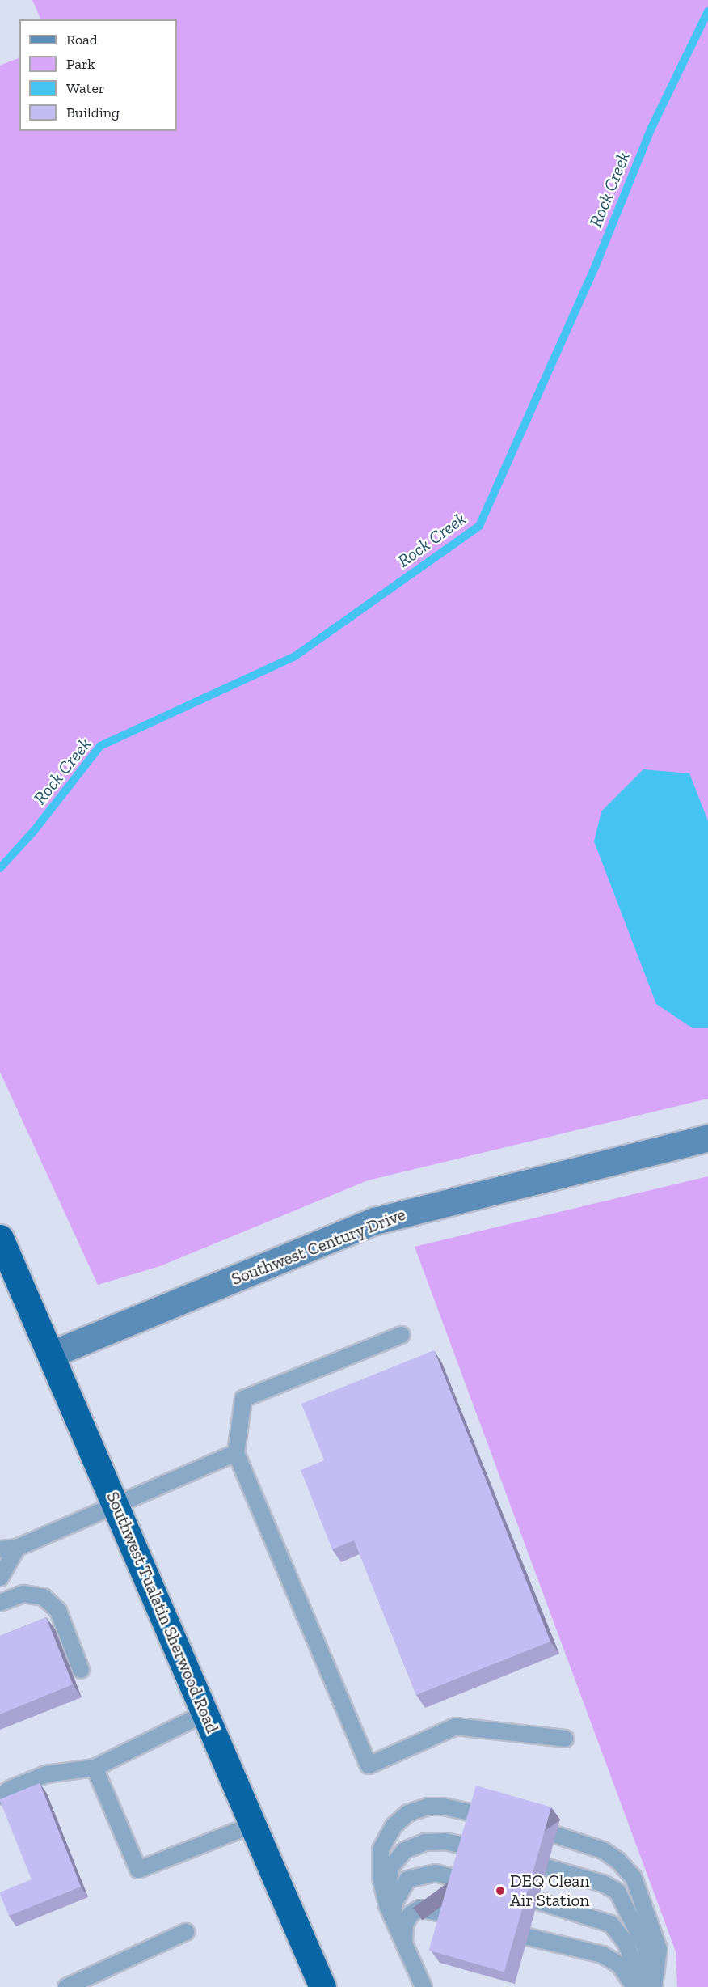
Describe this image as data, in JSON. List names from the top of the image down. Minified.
{"streets":{"highway":["Southwest Tualatin Sherwood Road"],"street":["Southwest Century Drive"]},"crossings":[["Southwest Century Drive","Southwest Tualatin Sherwood Road"]],"water":["Rock Creek"],"places":["DEQ Clean Air Station"],"legend":["Road","Park","Water","Building"]}
